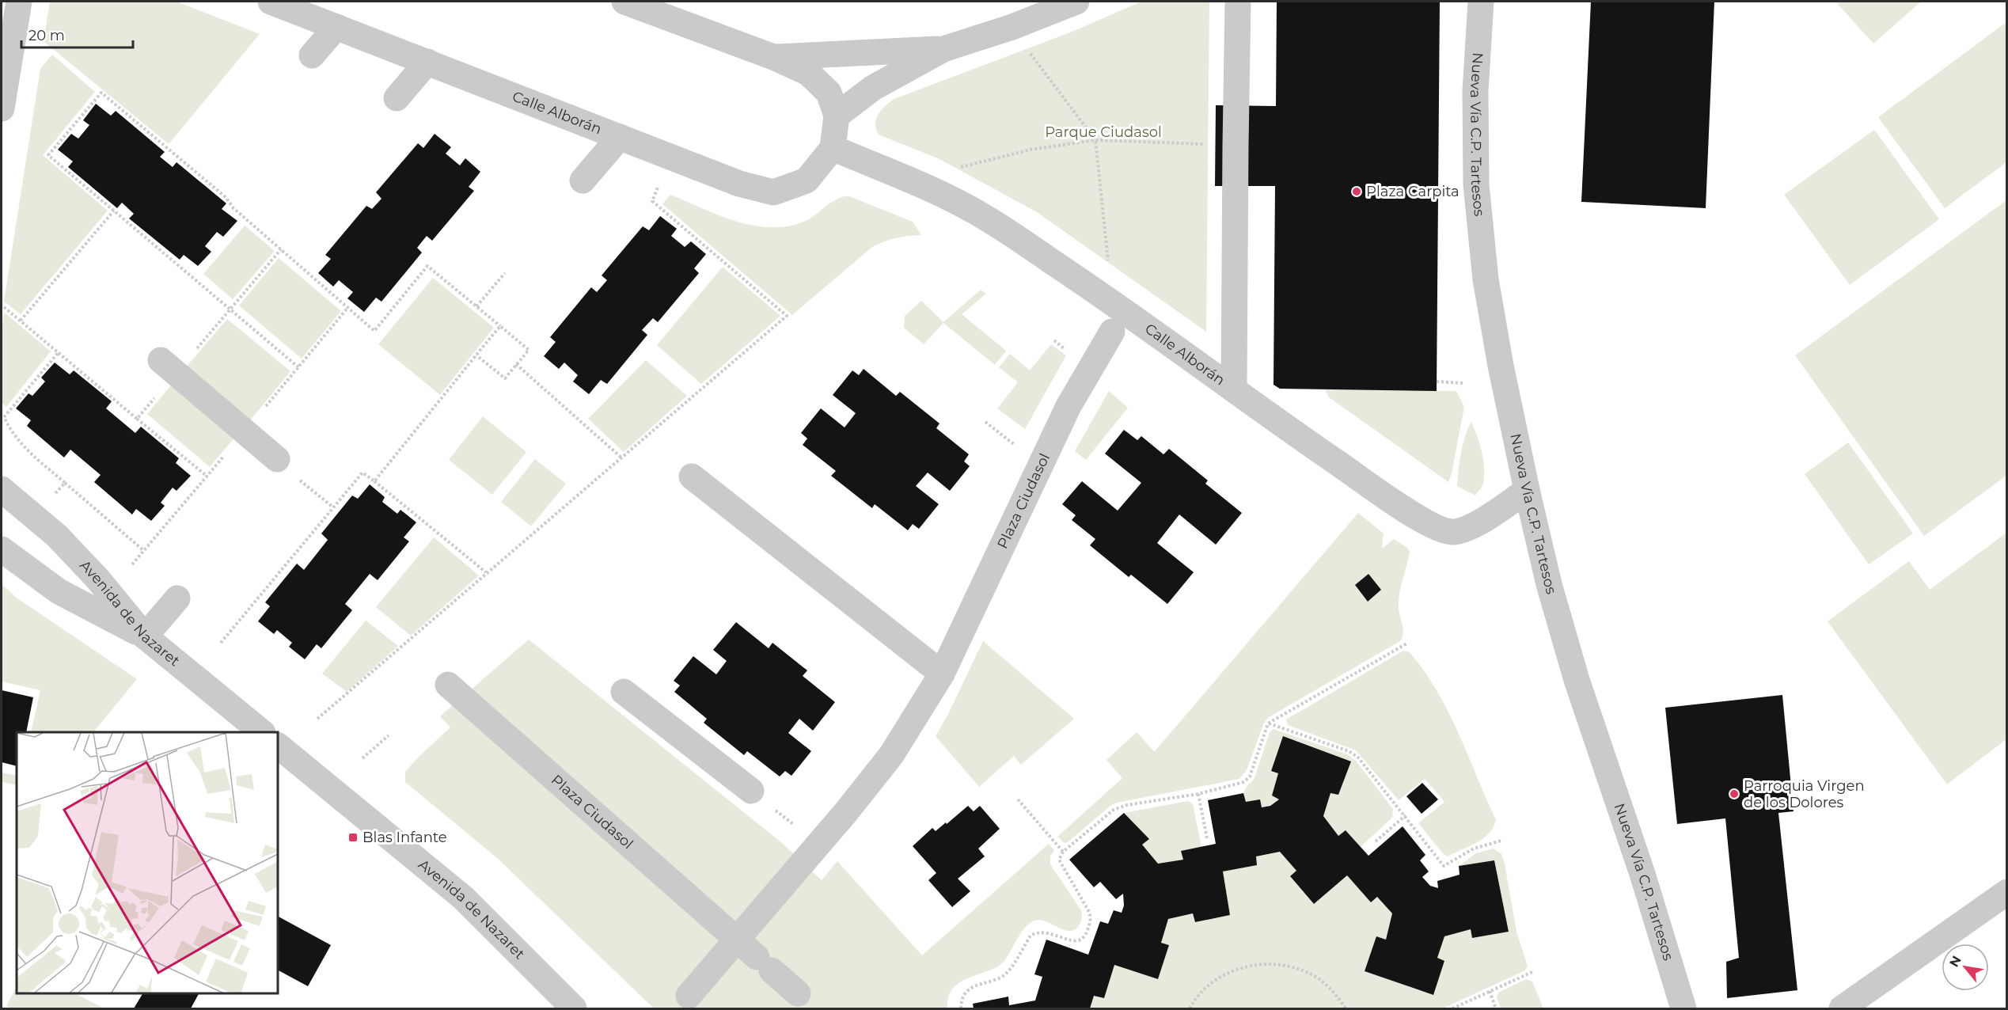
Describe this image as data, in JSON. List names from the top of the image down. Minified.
{"streets":{"street":["Calle Alborán","Nueva Vía C.P. Tartesos","Plaza Ciudasol","Avenida de Nazaret"]},"crossings":[["Calle Alborán","Nueva Vía C.P. Tartesos"]],"parks":["Parque Ciudasol"],"places":{"other":["Plaza Carpita","Parroquia Virgen de los Dolores"],"transit":["Blas Infante"]},"scale_bar":"20 m","north":"top left"}
